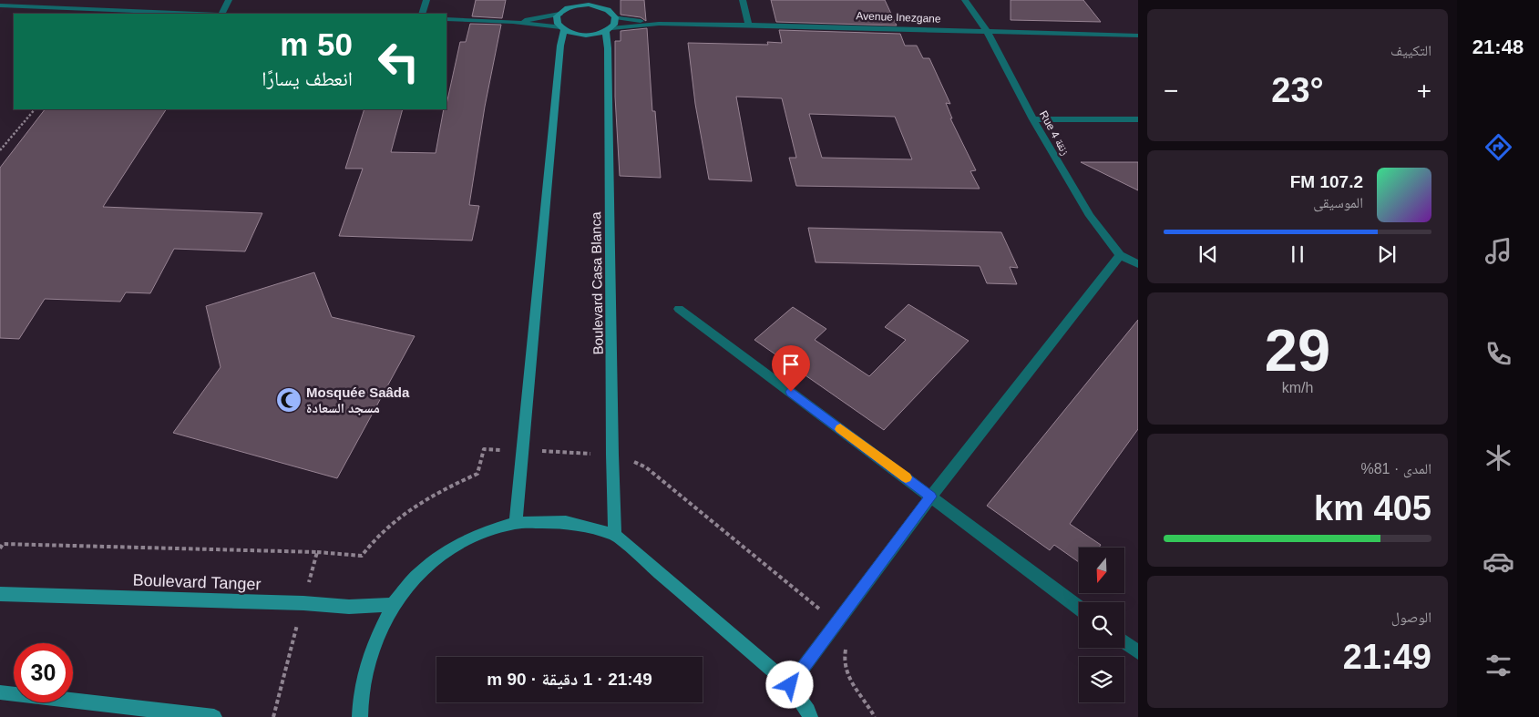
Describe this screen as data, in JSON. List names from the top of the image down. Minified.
{"streets":{"main road":["Boulevard Casa Blanca","Boulevard Tanger"],"street":["Avenue Inezgane","Rue 4 زنقة"]},"crossings":[["Avenue Inezgane","Rue 4 زنقة"]],"places":{"mosque":["Mosquée Saâda مسجد السعادة"]},"north":"bottom","page":{"tabs":"21:48","tile":["التكييف",["29","km/h"],["المدى · 81%","405 km"],["الوصول","21:49"]],"turn":["50 m","انعطف يسارًا"],"heat":["−","23°","+"],"song":["107.2 FM","الموسيقى"],"limit":"30","trip":"21:49 · 1 دقيقة · 90 m"}}
